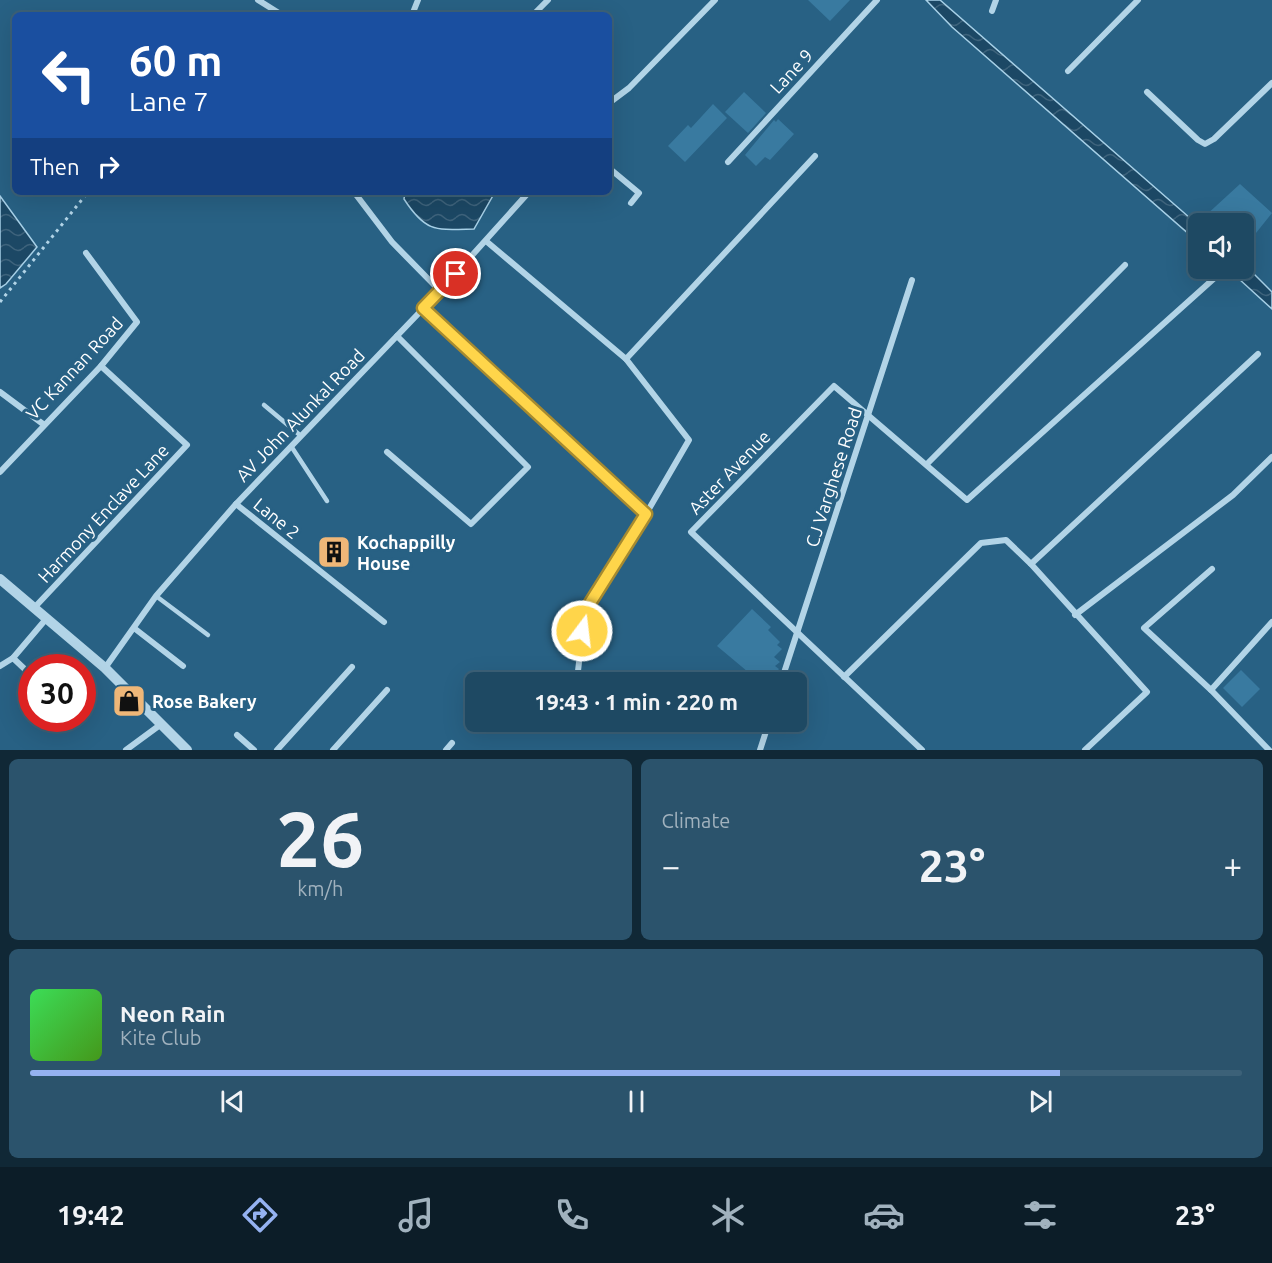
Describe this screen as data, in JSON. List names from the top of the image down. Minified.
{"streets":{"street":["Lane 9","VC Kannan Road","AV John Alunkal Road","Aster Avenue","CJ Varghese Road","Harmony Enclave Lane","Lane 2"]},"crossings":[["VC Kannan Road","Harmony Enclave Lane"],["AV John Alunkal Road","Lane 2"],["Aster Avenue","CJ Varghese Road"]],"places":{"building":["Kochappilly House"],"shop":["Rose Bakery"]},"page":{"turn":["60 m","Lane 7"],"then":"Then","limit":"30","trip":"19:43 · 1 min · 220 m","tile":[["26","km/h"],"Climate"],"heat":["−","23°","+"],"song":["Neon Rain","Kite Club"],"tabs":["19:42","23°"]}}
